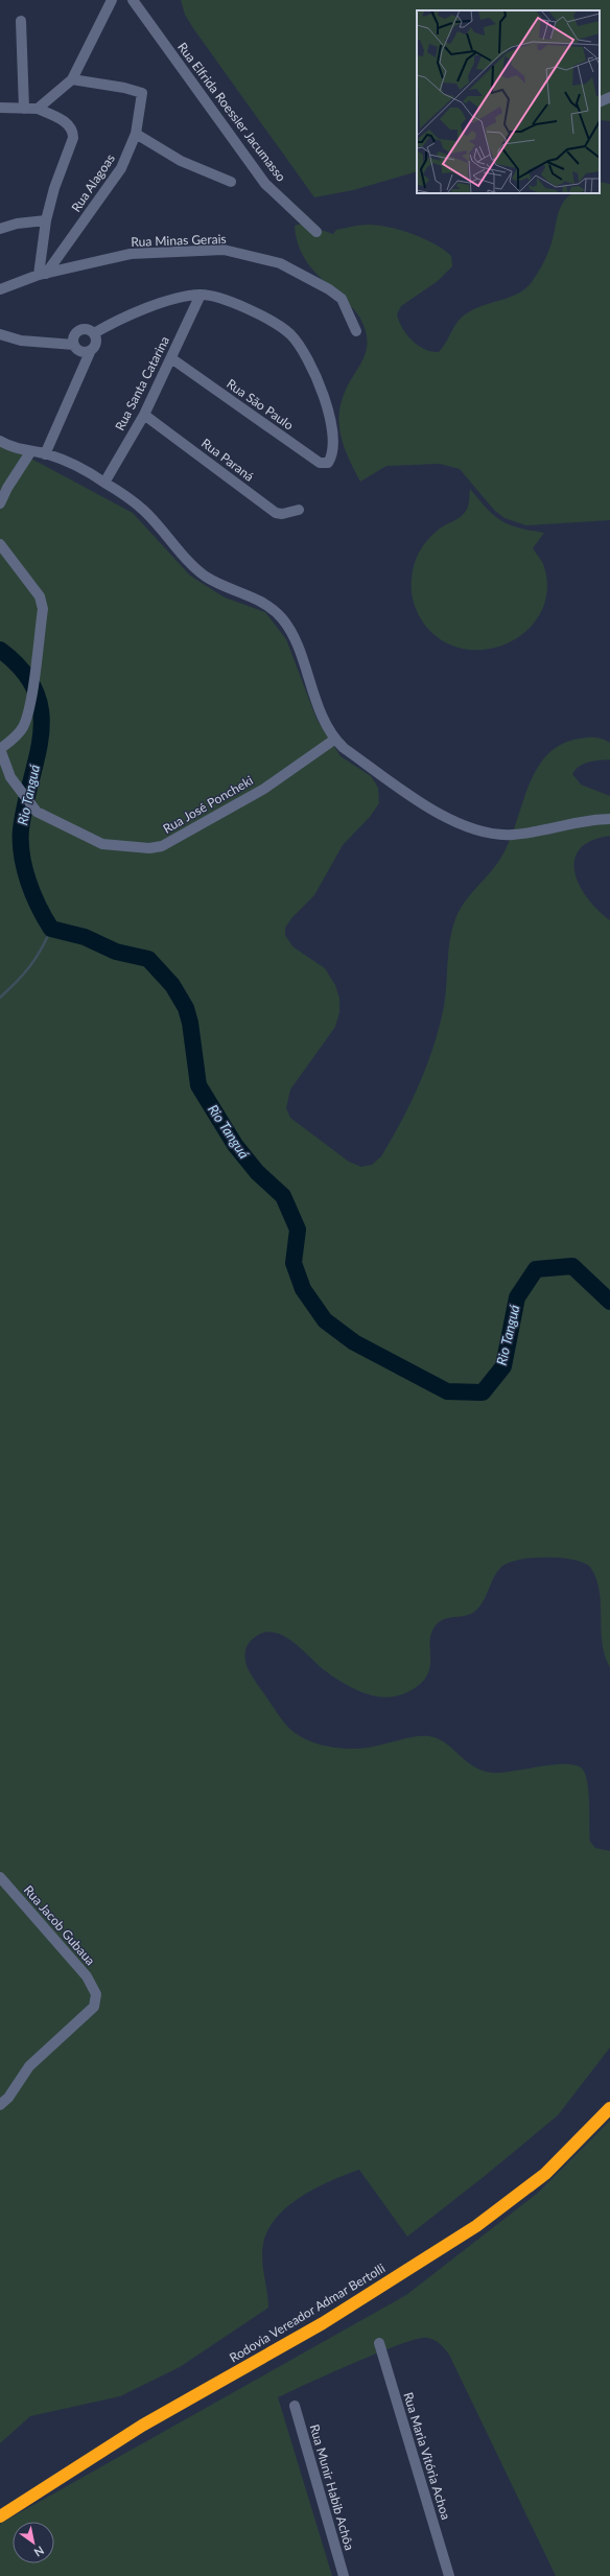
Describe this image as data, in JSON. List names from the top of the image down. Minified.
{"streets":{"highway":["Rodovia Vereador Admar Bertolli"],"street":["Rua Elfrida Roessler Jacumasso","Rua Alagoas","Rua Minas Gerais","Rua Santa Catarina","Rua São Paulo","Rua Paraná","Rua José Poncheki","Rua Jacob Gubaua","Rua Maria Vitória Achoa","Rua Munir Habib Achôa"]},"crossings":[["Rua Alagoas","Rua Minas Gerais"],["Rua Santa Catarina","Rua São Paulo"],["Rua Santa Catarina","Rua Paraná"]],"water":["Rio Tanguá"],"north":"bottom right"}
